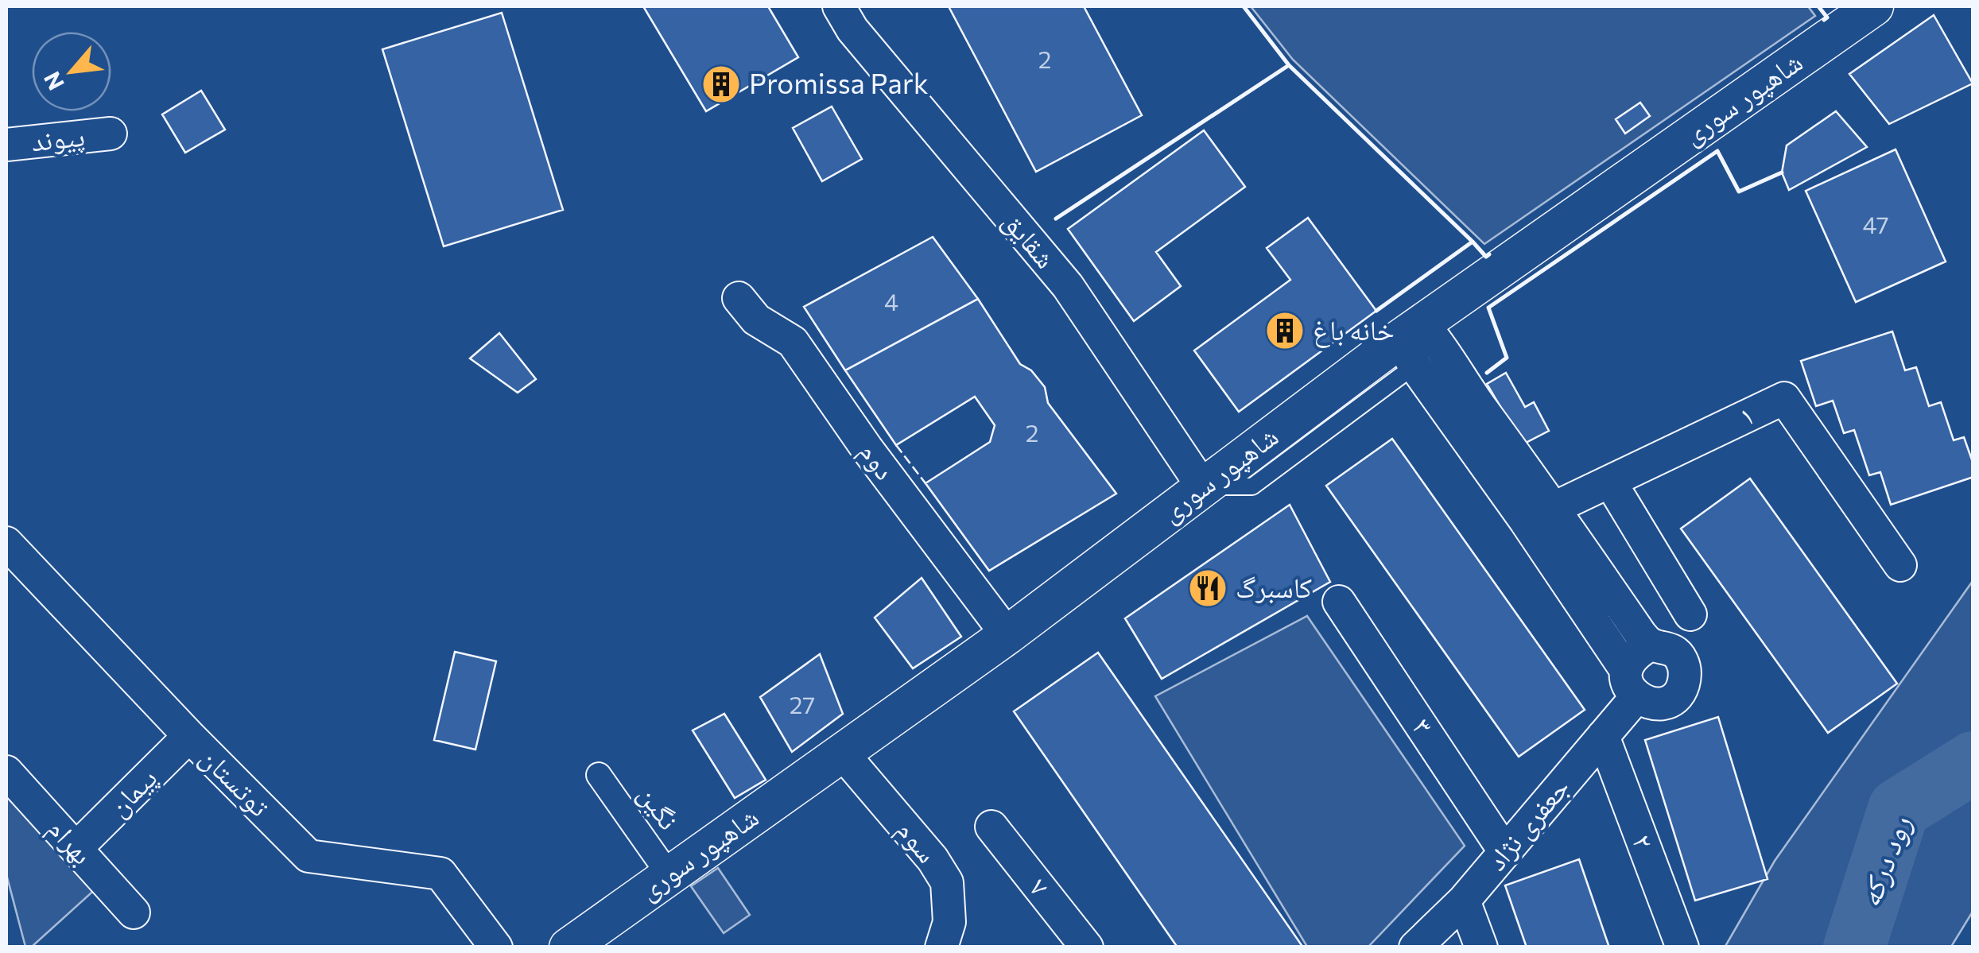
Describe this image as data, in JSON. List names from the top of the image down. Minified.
{"streets":{"street":["شاهپور سوری","پیوند","شقایق","۱","دوم","۳","توتستان","پیمان","نگین","جعفری نژاد","بهرام","سوم","۲","۷"]},"crossings":[["شاهپور سوری","شقایق"],["شاهپور سوری","دوم"],["شاهپور سوری","نگین"],["شاهپور سوری","سوم"],["۳","جعفری نژاد"],["توتستان","پیمان"],["پیمان","بهرام"],["جعفری نژاد","۲"]],"water":["رود درکه"],"places":{"building":["Promissa Park","خانه باغ"],"restaurant":["کاسبرگ"]},"house_numbers":["2","47","4","2","27"],"north":"bottom left"}
